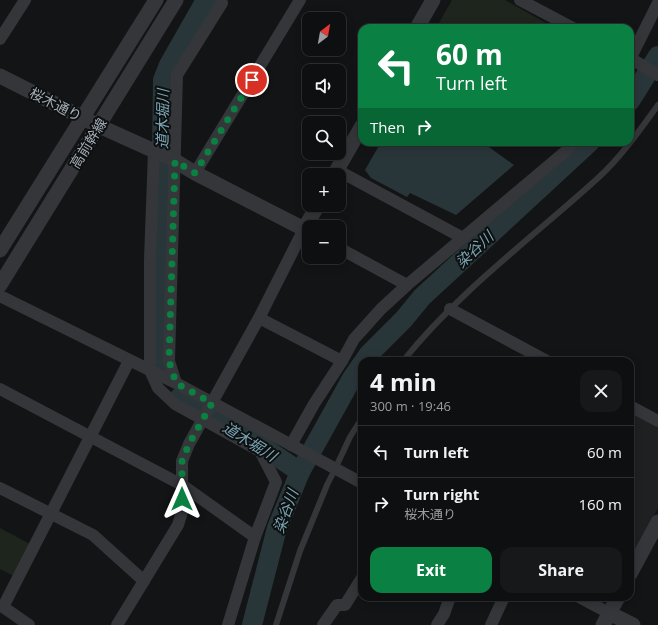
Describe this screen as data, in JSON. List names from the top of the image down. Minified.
{"streets":{"street":["桜木通り","高前幹線"]},"crossings":[["桜木通り","高前幹線"]],"water":["道木堀川","染谷川"],"north":"top right","page":{"map_buttons":["+","−"],"turn":["60 m","Turn left"],"then":"Then","heading":["4 min","300 m · 19:46"],"list":[{"name":"Turn left","value":"60 m"},{"name":"Turn right","note":"桜木通り","value":"160 m"}],"buttons":["Exit","Share"]}}
